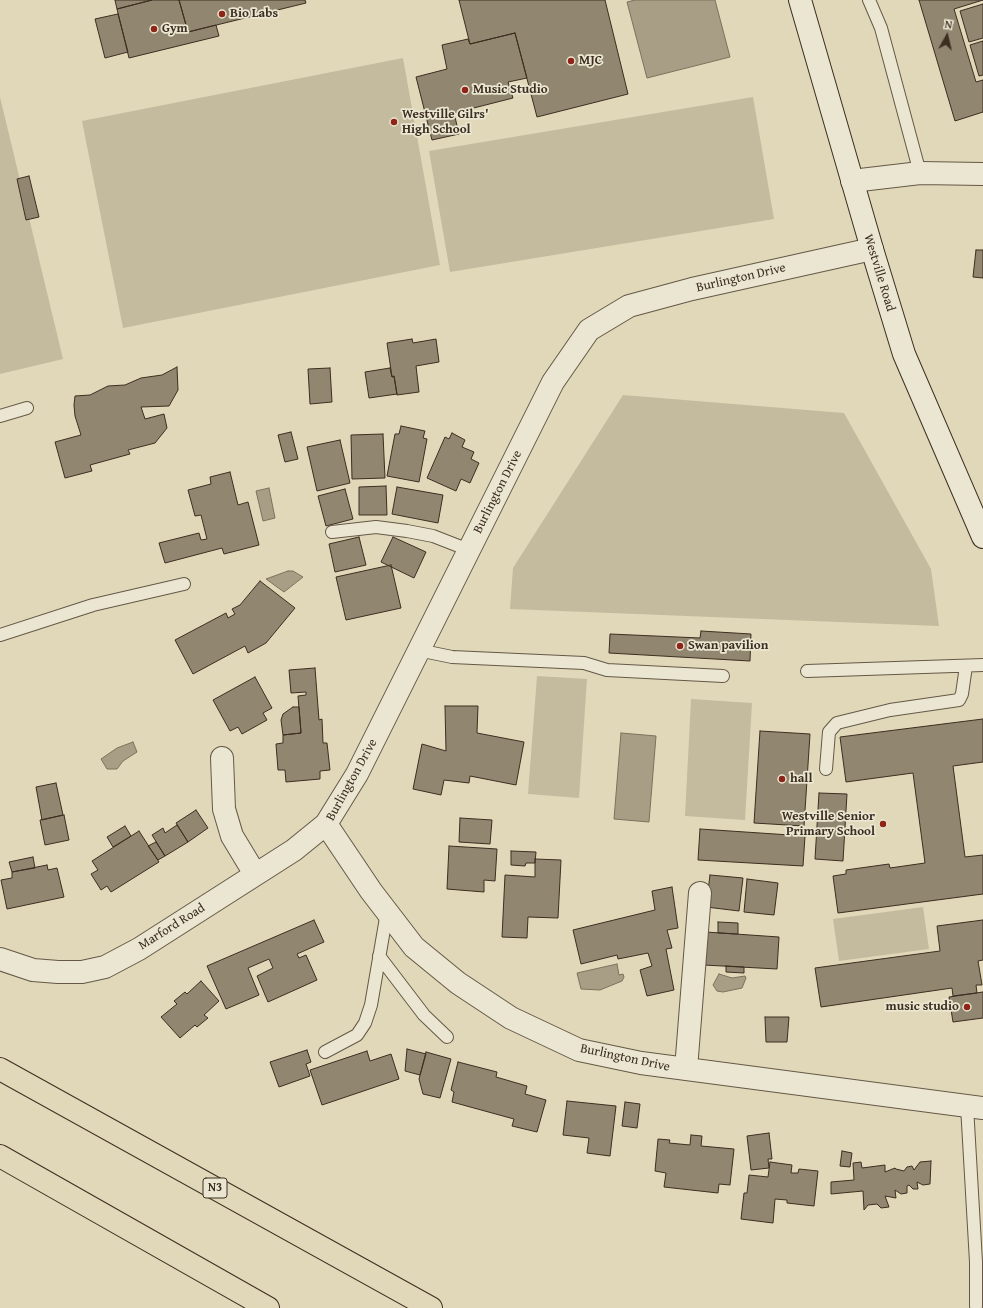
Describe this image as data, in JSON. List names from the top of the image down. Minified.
{"streets":{"highway":["N3"],"street":["Westville Road","Burlington Drive","Marford Road"]},"crossings":[["Westville Road","Burlington Drive"],["Burlington Drive","Marford Road"]],"places":["Bio Labs","Gym","MJC","Music Studio","Westville Gilrs' High School","Swan pavilion","hall","Westville Senior Primary School","music studio"],"north":"top"}
